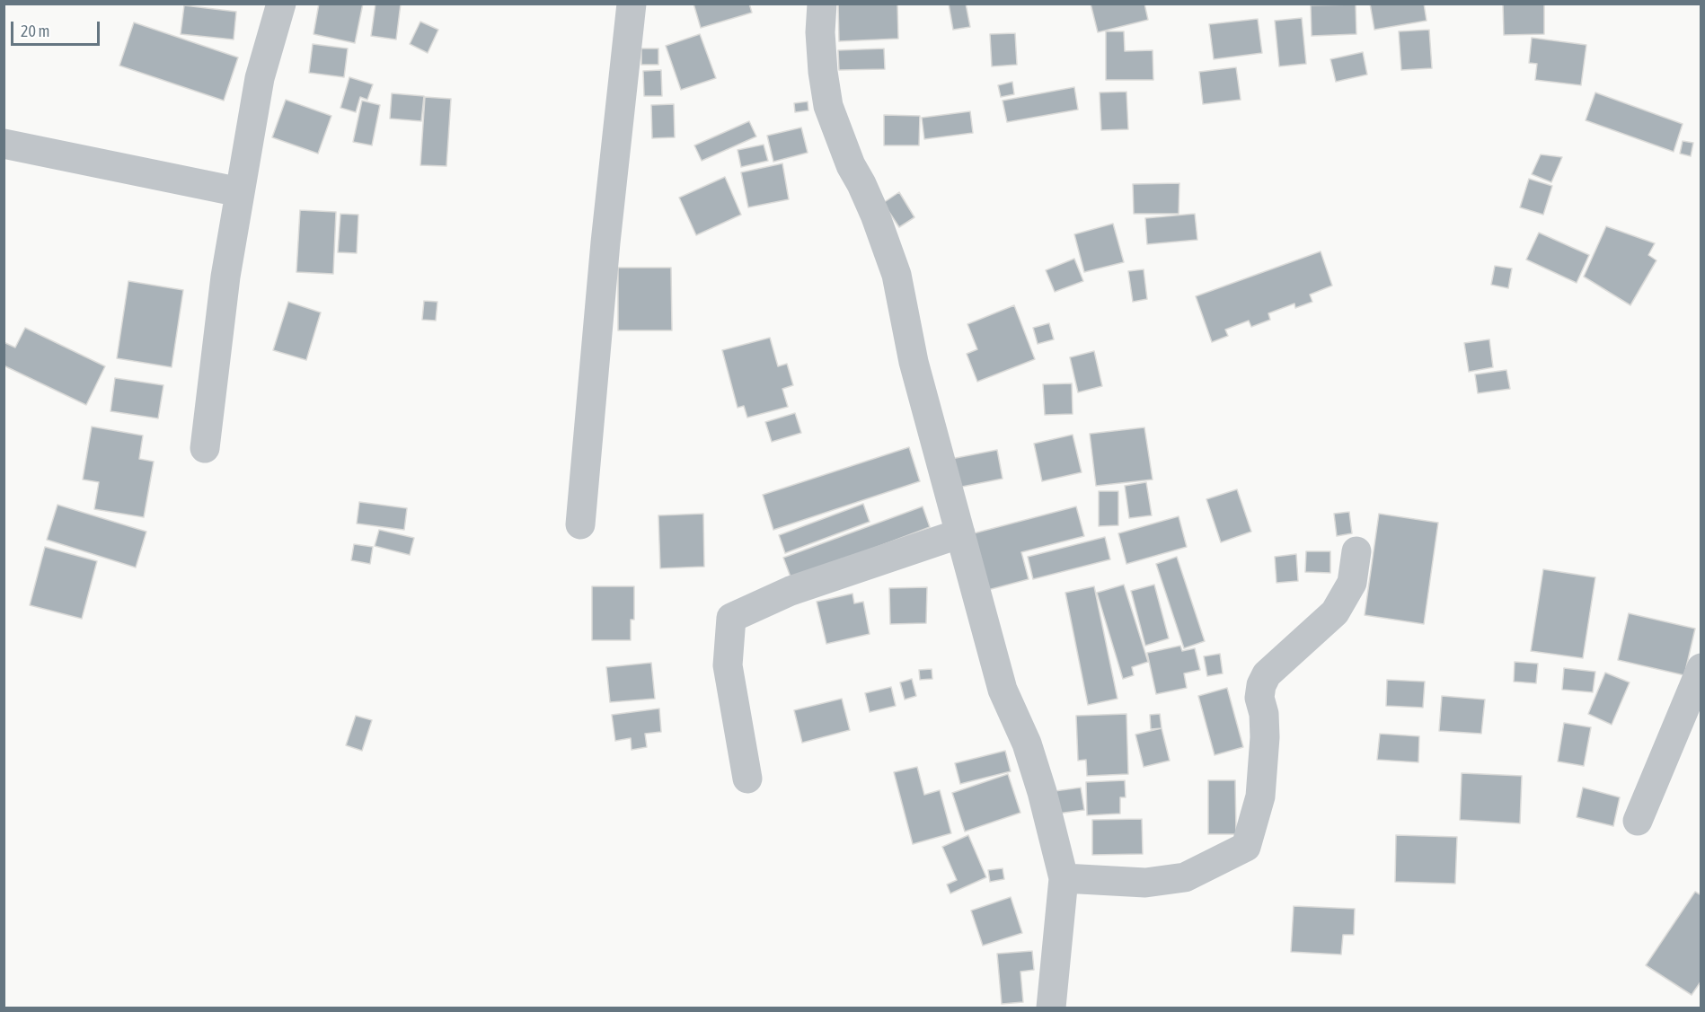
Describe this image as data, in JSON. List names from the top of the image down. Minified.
{"scale_bar":"20 m"}
